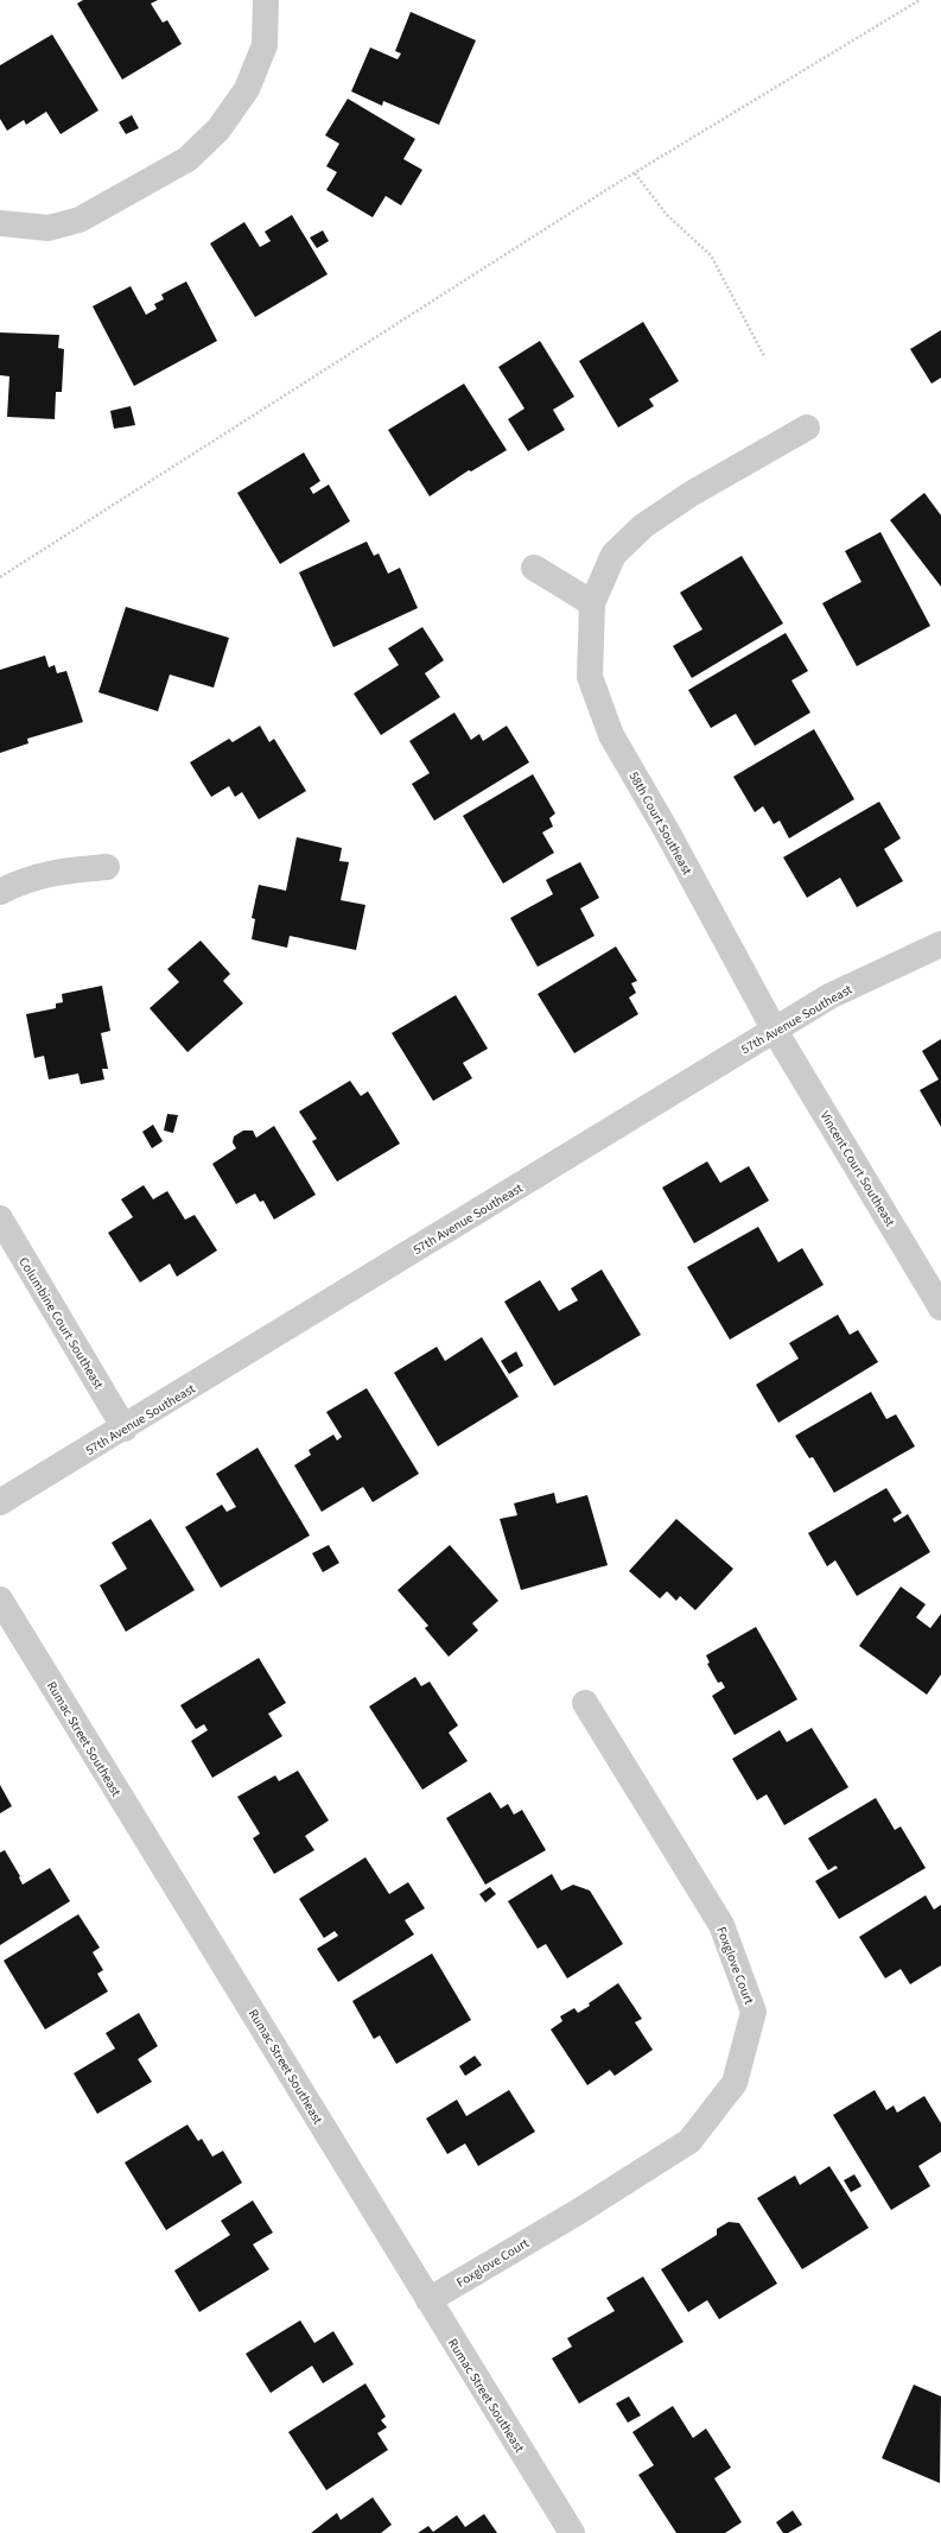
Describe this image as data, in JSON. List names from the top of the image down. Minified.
{"streets":{"street":["58th Court Southeast","57th Avenue Southeast","Vincent Court Southeast","Columbine Court Southeast","Rumac Street Southeast","Foxglove Court"]},"crossings":[["58th Court Southeast","57th Avenue Southeast"],["58th Court Southeast","Vincent Court Southeast"],["57th Avenue Southeast","Vincent Court Southeast"],["57th Avenue Southeast","Columbine Court Southeast"],["Rumac Street Southeast","Foxglove Court"]]}
